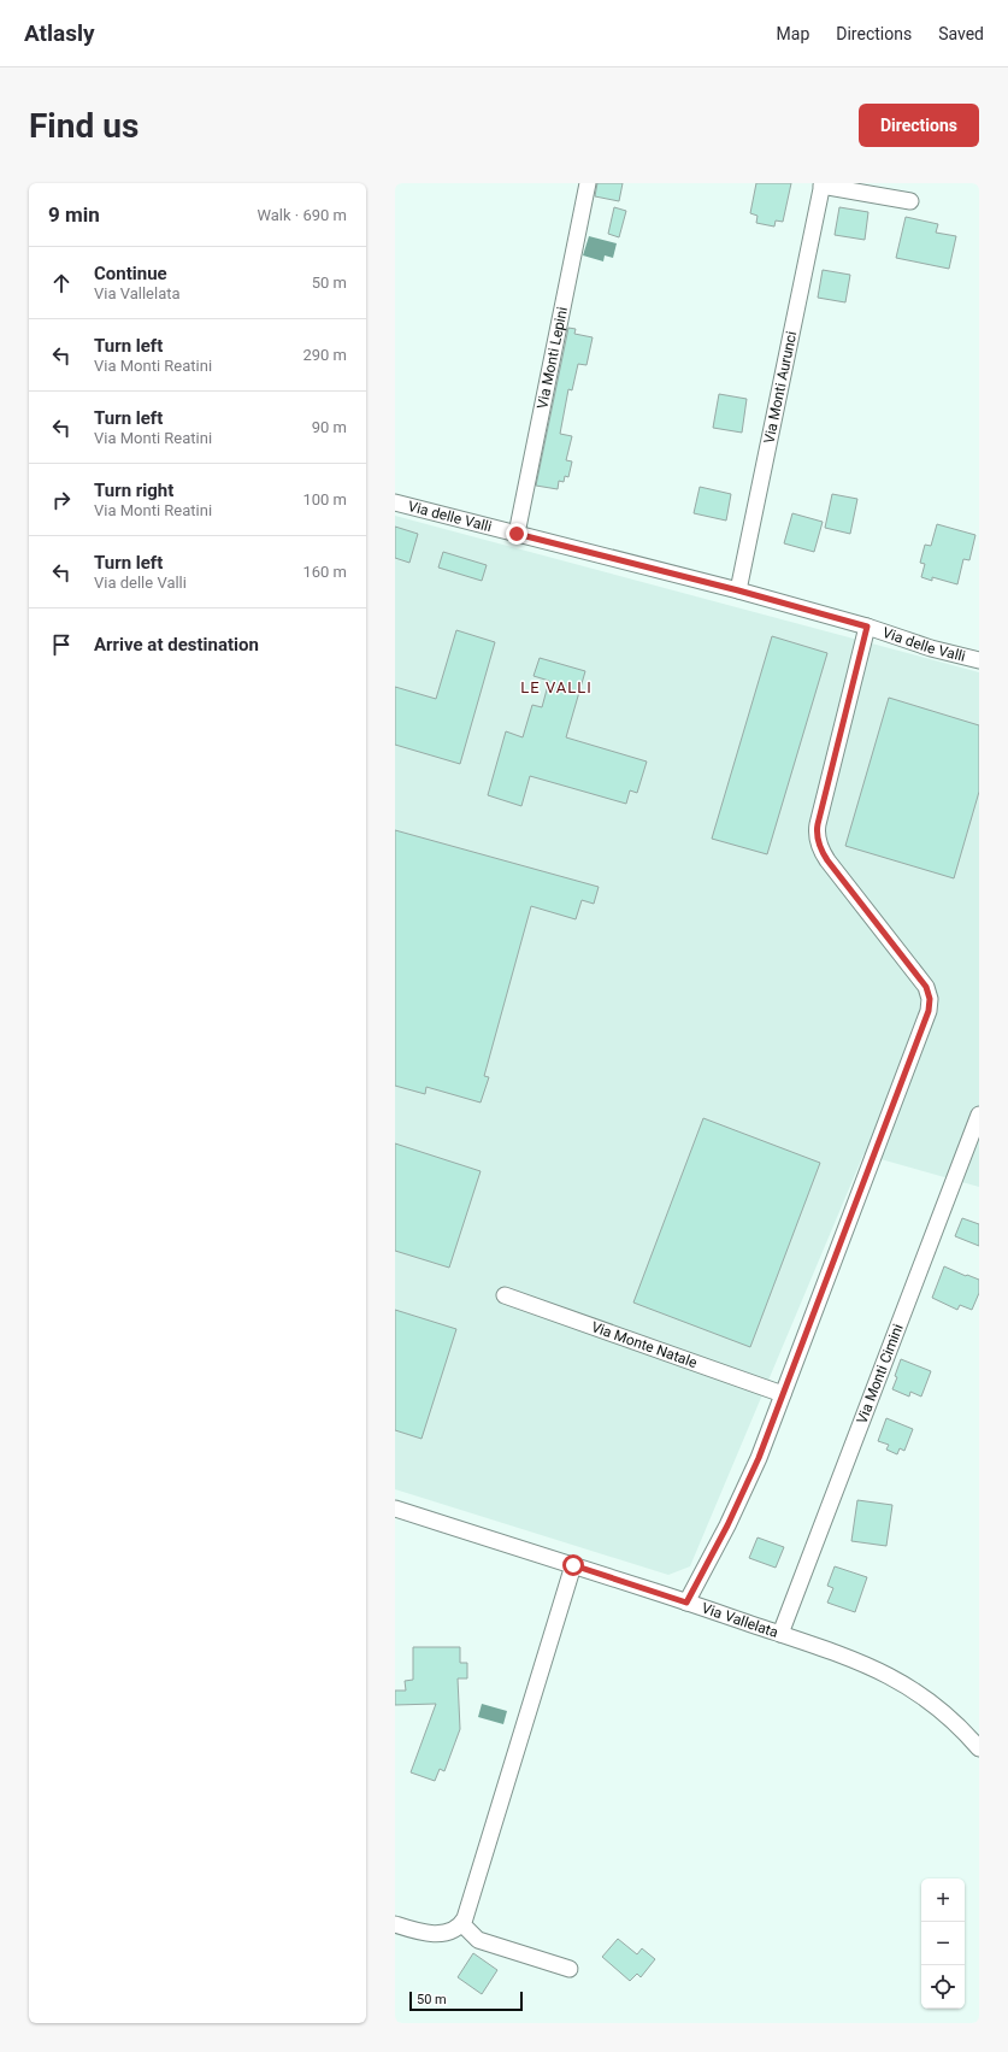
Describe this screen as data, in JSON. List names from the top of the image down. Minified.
{"streets":{"street":["Via Monti Lepini","Via Monti Aurunci","Via delle Valli","Via Monte Natale","Via Monti Cimini","Via Vallelata"]},"crossings":[["Via Monti Lepini","Via delle Valli"],["Via Monti Aurunci","Via delle Valli"],["Via Monti Cimini","Via Vallelata"]],"districts":["LE VALLI"],"scale_bar":"50 m","page":{"header":"Atlasly","nav":["Map","Directions","Saved"],"buttons":"Directions","title":"Find us","heading":["9 min","Walk · 690 m"],"list":[["Continue","Via Vallelata","50 m"],["Turn left","Via Monti Reatini","290 m"],["Turn left","Via Monti Reatini","90 m"],["Turn right","Via Monti Reatini","100 m"],["Turn left","Via delle Valli","160 m"],"Arrive at destination"],"map_buttons":["+","−"],"scale":"50 m"}}
